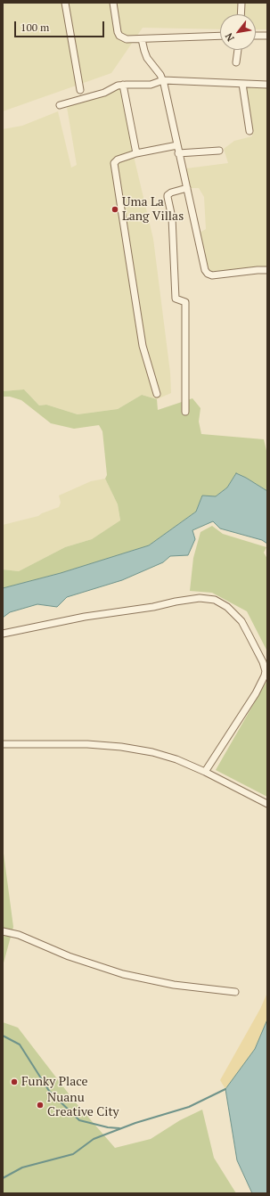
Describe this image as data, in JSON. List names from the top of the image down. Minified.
{"places":["Uma La Lang Villas","Funky Place","Nuanu Creative City"],"scale_bar":"100 m","north":"bottom left"}
